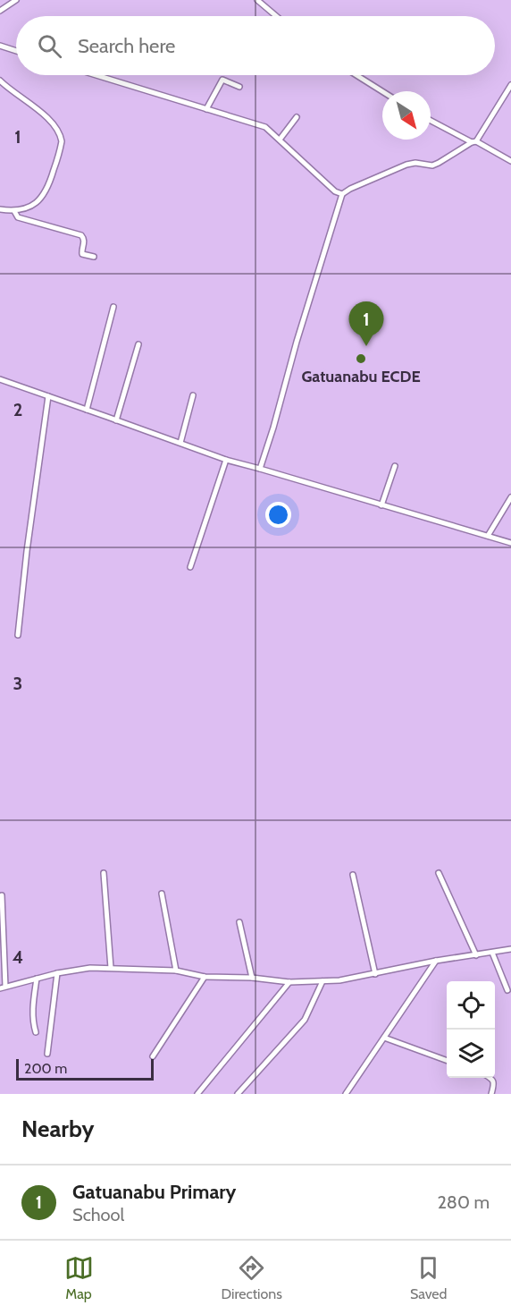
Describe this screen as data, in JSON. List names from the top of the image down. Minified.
{"places":["Gatuanabu ECDE"],"scale_bar":"200 m","north":"bottom right","page":{"search":"Search here","pins":"1","scale":"200 m","heading":"Nearby","list":[{"mark":"1","name":"Gatuanabu Primary","note":"School","value":"280 m"}],"nav":["Map","Directions","Saved"]},"grid":{"rows":["1","2","3","4"]}}
